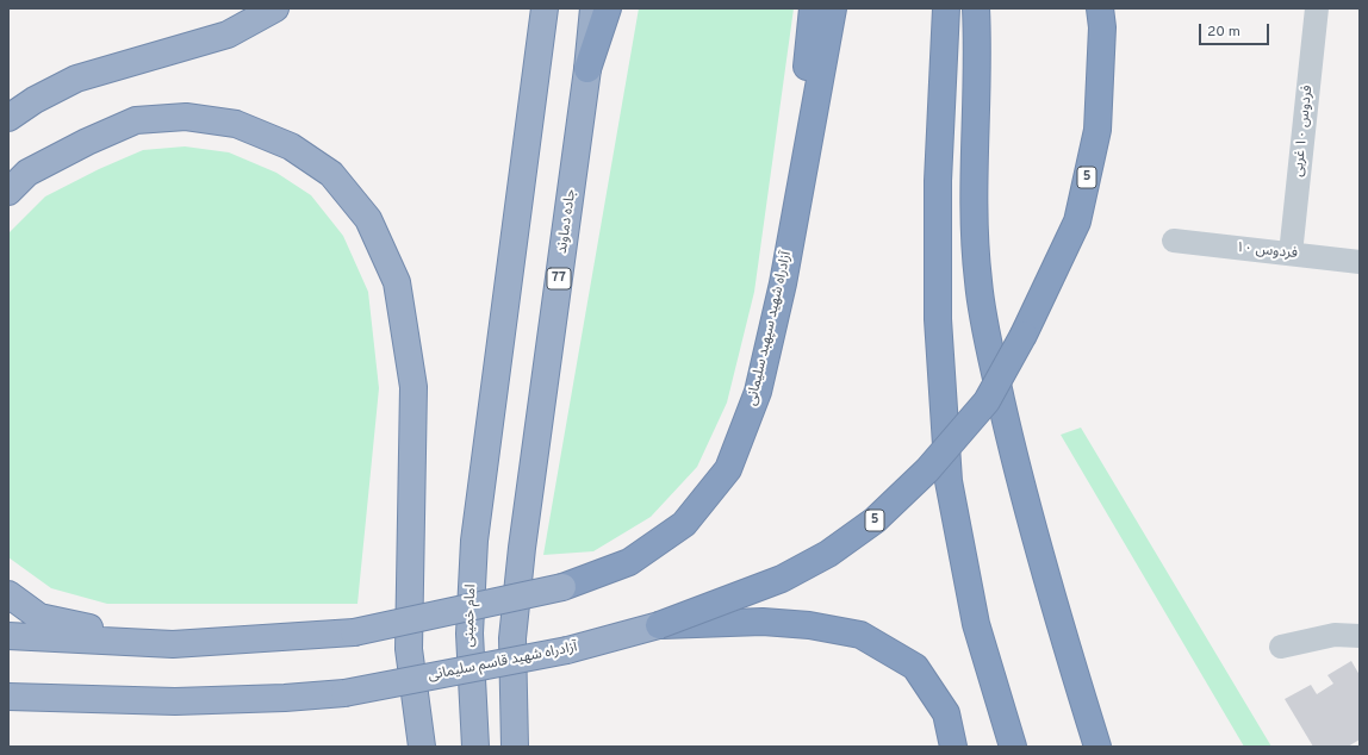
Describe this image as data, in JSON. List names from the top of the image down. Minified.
{"streets":{"highway":["5","جاده دماوند","77","آزادراه شهید سپهبد سلیمانی","امام خمینی","آزادراه شهید قاسم سلیمانی"],"street":["فردوس ۱۰ غربی","فردوس ۱۰"]},"crossings":[["فردوس ۱۰ غربی","فردوس ۱۰"],["5","آزادراه شهید قاسم سلیمانی"]],"scale_bar":"20 m"}
